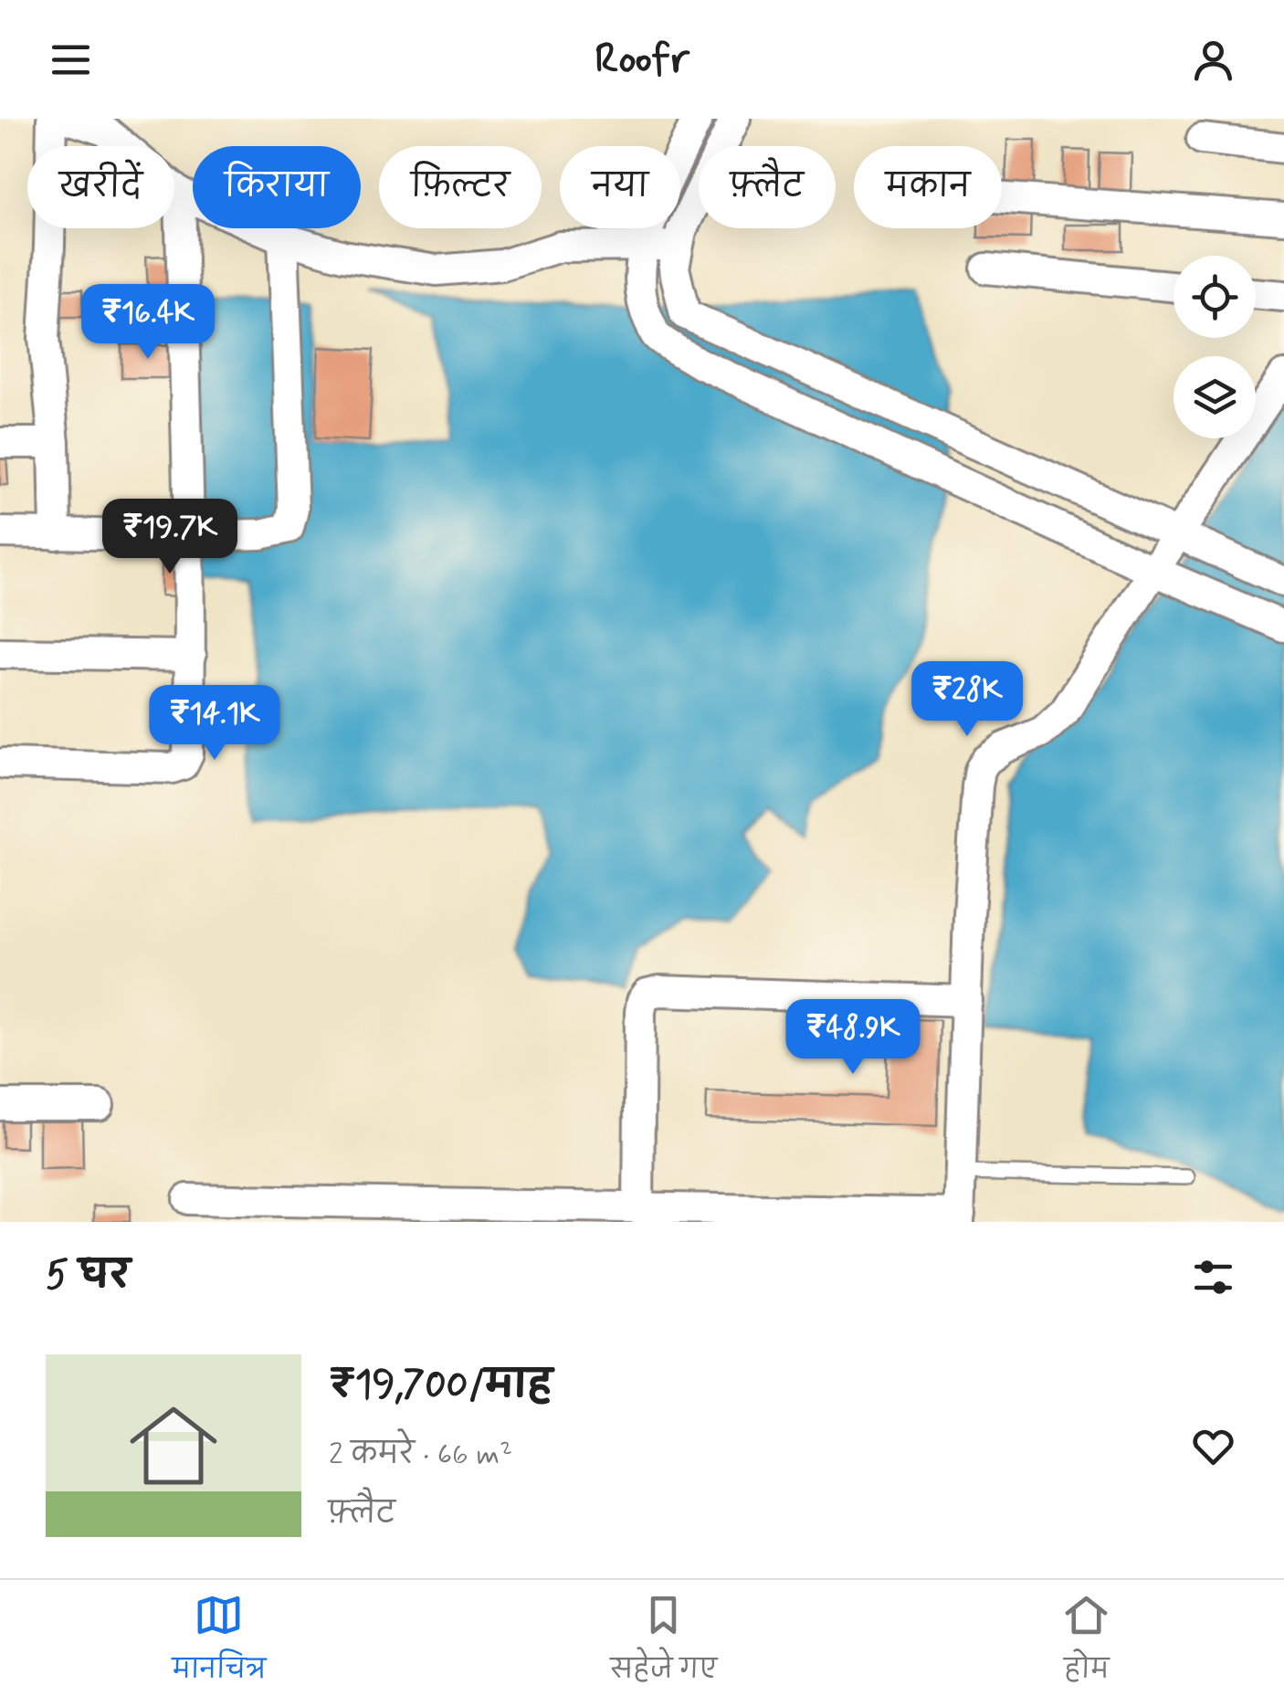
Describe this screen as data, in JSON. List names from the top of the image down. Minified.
{"page":{"header":"Roofr","chip":["खरीदें","किराया","फ़िल्टर","नया","फ़्लैट","मकान"],"price":["₹16.4K","₹19.7K","₹28K","₹14.1K","₹48.9K"],"heading":"5 घर","list":[{"name":"₹19,700/माह","note":"2 कमरे · 66 m² · फ़्लैट"}],"tabs":["मानचित्र","सहेजे गए","होम"]}}
